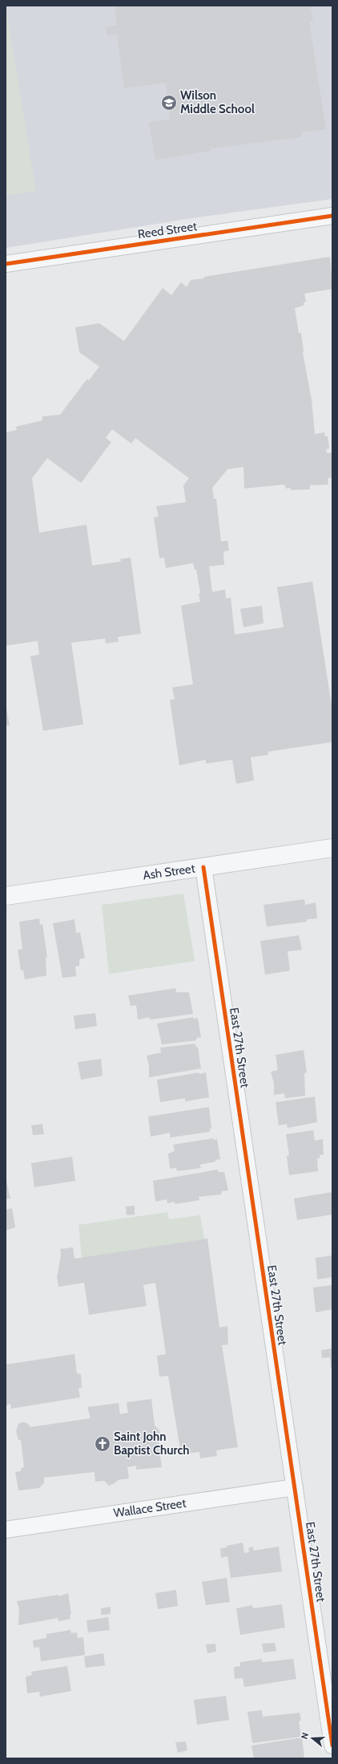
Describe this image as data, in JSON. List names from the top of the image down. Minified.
{"streets":{"street":["Reed Street","Ash Street","East 27th Street","Wallace Street"]},"crossings":[["Ash Street","East 27th Street"],["East 27th Street","Wallace Street"]],"places":{"school or university":["Wilson Middle School"],"church":["Saint John Baptist Church"]},"north":"left"}
